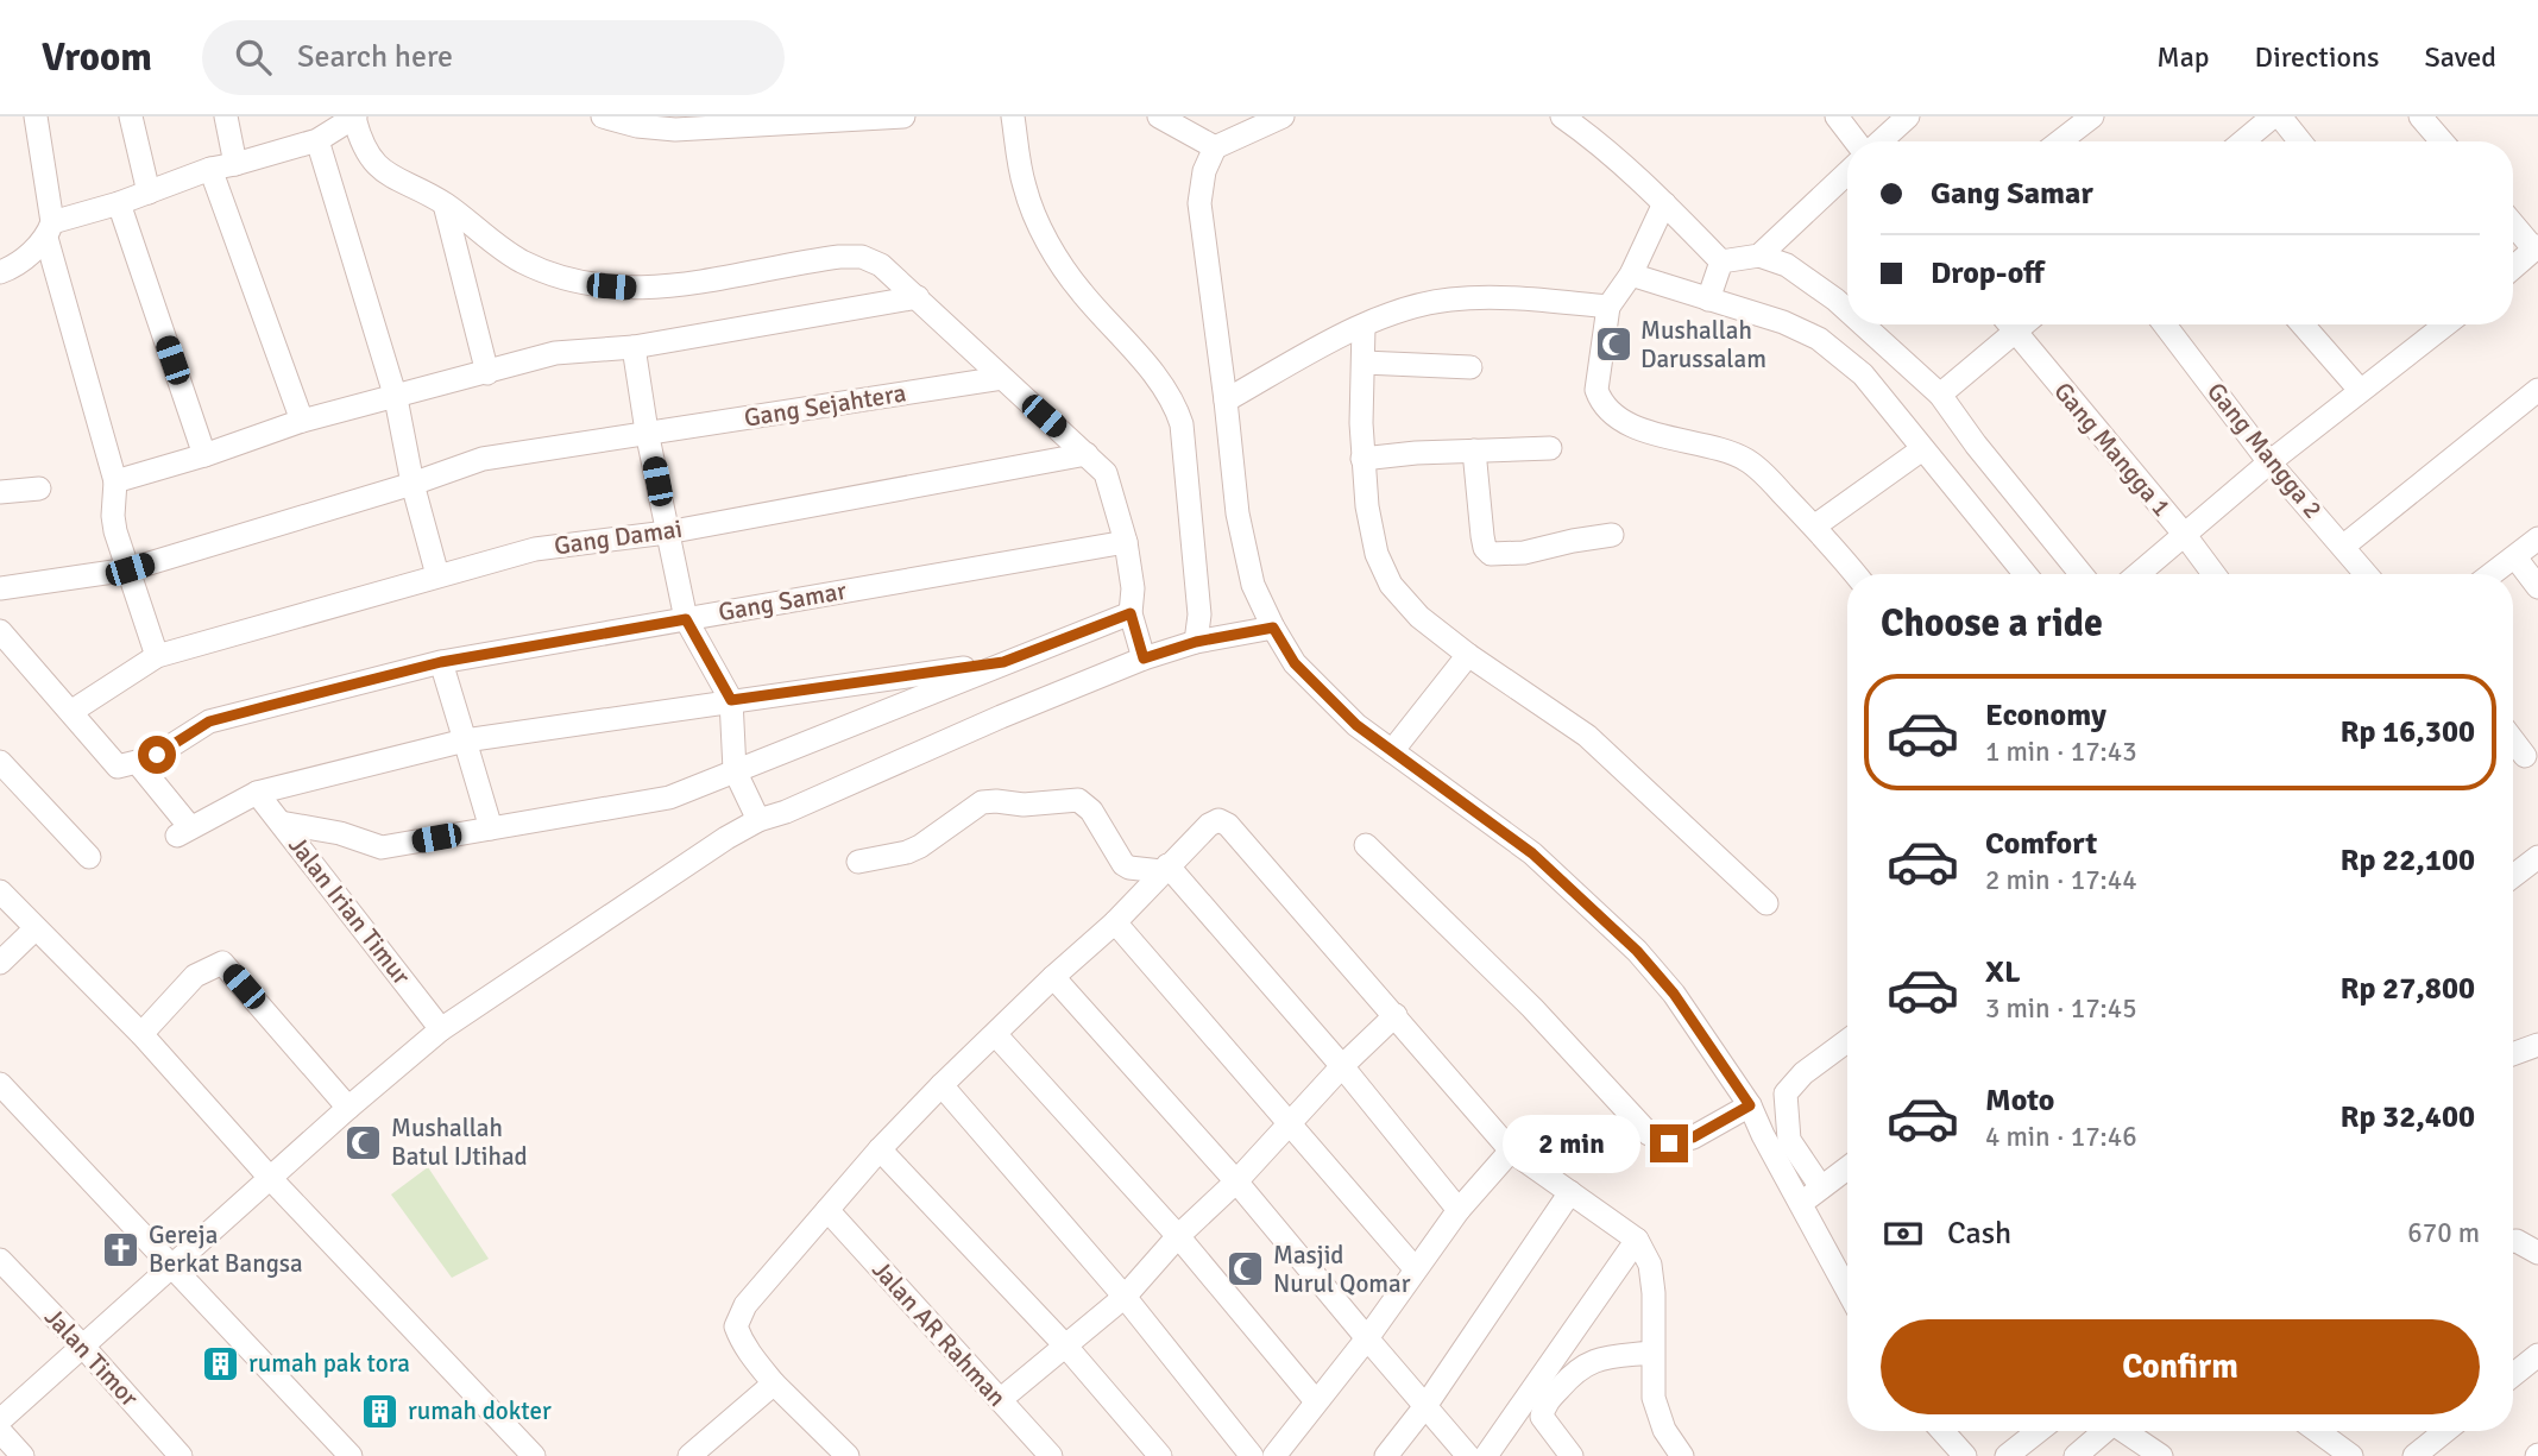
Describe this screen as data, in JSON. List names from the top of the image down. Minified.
{"streets":{"street":["Gang Sejahtera","Gang Mangga 1","Gang Mangga 2","Gang Damai","Gang Samar","Jalan Irian Timur","Jalan AR Rahman","Jalan Timor"]},"places":{"mosque":["Mushallah Darussalam","Mushallah Batul IJtihad","Masjid Nurul Qomar"],"church":["Gereja Berkat Bangsa"],"building":["rumah pak tora","rumah dokter"]},"page":{"header":"Vroom","search":"Search here","nav":["Map","Directions","Saved"],"banner":["Gang Samar","Drop-off"],"heading":"Choose a ride","list":[{"name":"Economy","note":"1 min · 17:43","value":"Rp 16,300"},{"name":"Comfort","note":"2 min · 17:44","value":"Rp 22,100"},{"name":"XL","note":"3 min · 17:45","value":"Rp 27,800"},{"name":"Moto","note":"4 min · 17:46","value":"Rp 32,400"}],"bubble":"2 min","pay":["Cash","670 m"],"buttons":"Confirm"}}
